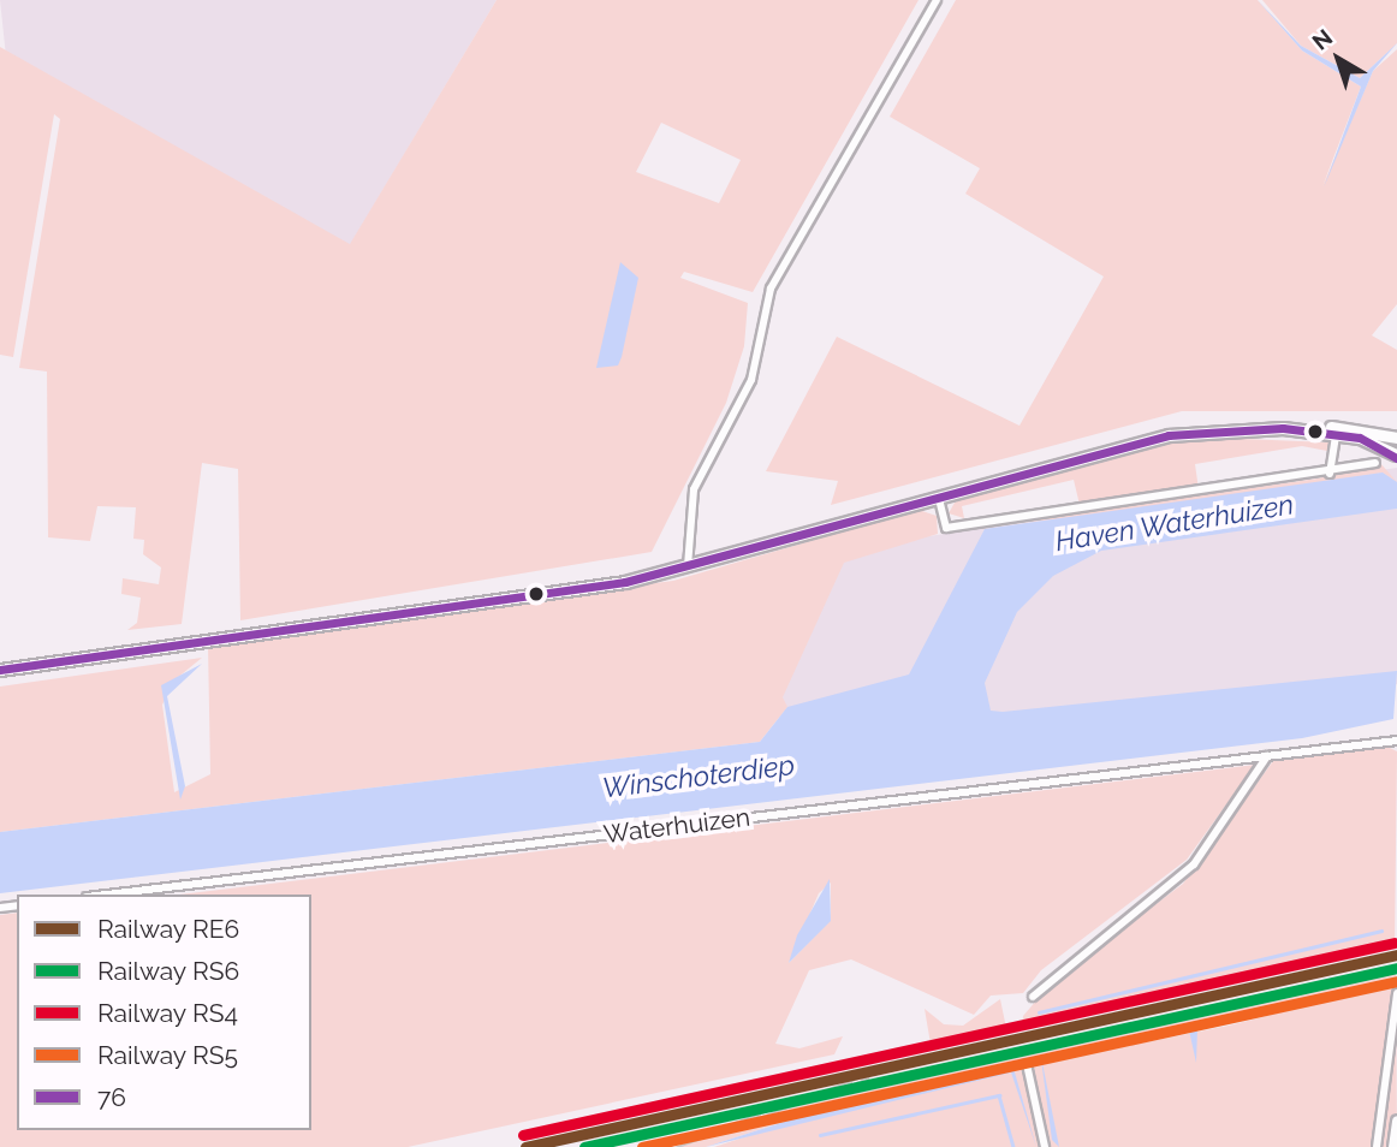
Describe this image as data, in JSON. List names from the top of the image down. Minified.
{"streets":{"street":["Waterhuizen"]},"water":["Haven Waterhuizen","Winschoterdiep"],"lines":["transit line 76","rail line RS4","rail line RE6","rail line RS6","rail line RS5"],"legend":["Railway RE6","Railway RS6","Railway RS4","Railway RS5","76"],"north":"top left"}
